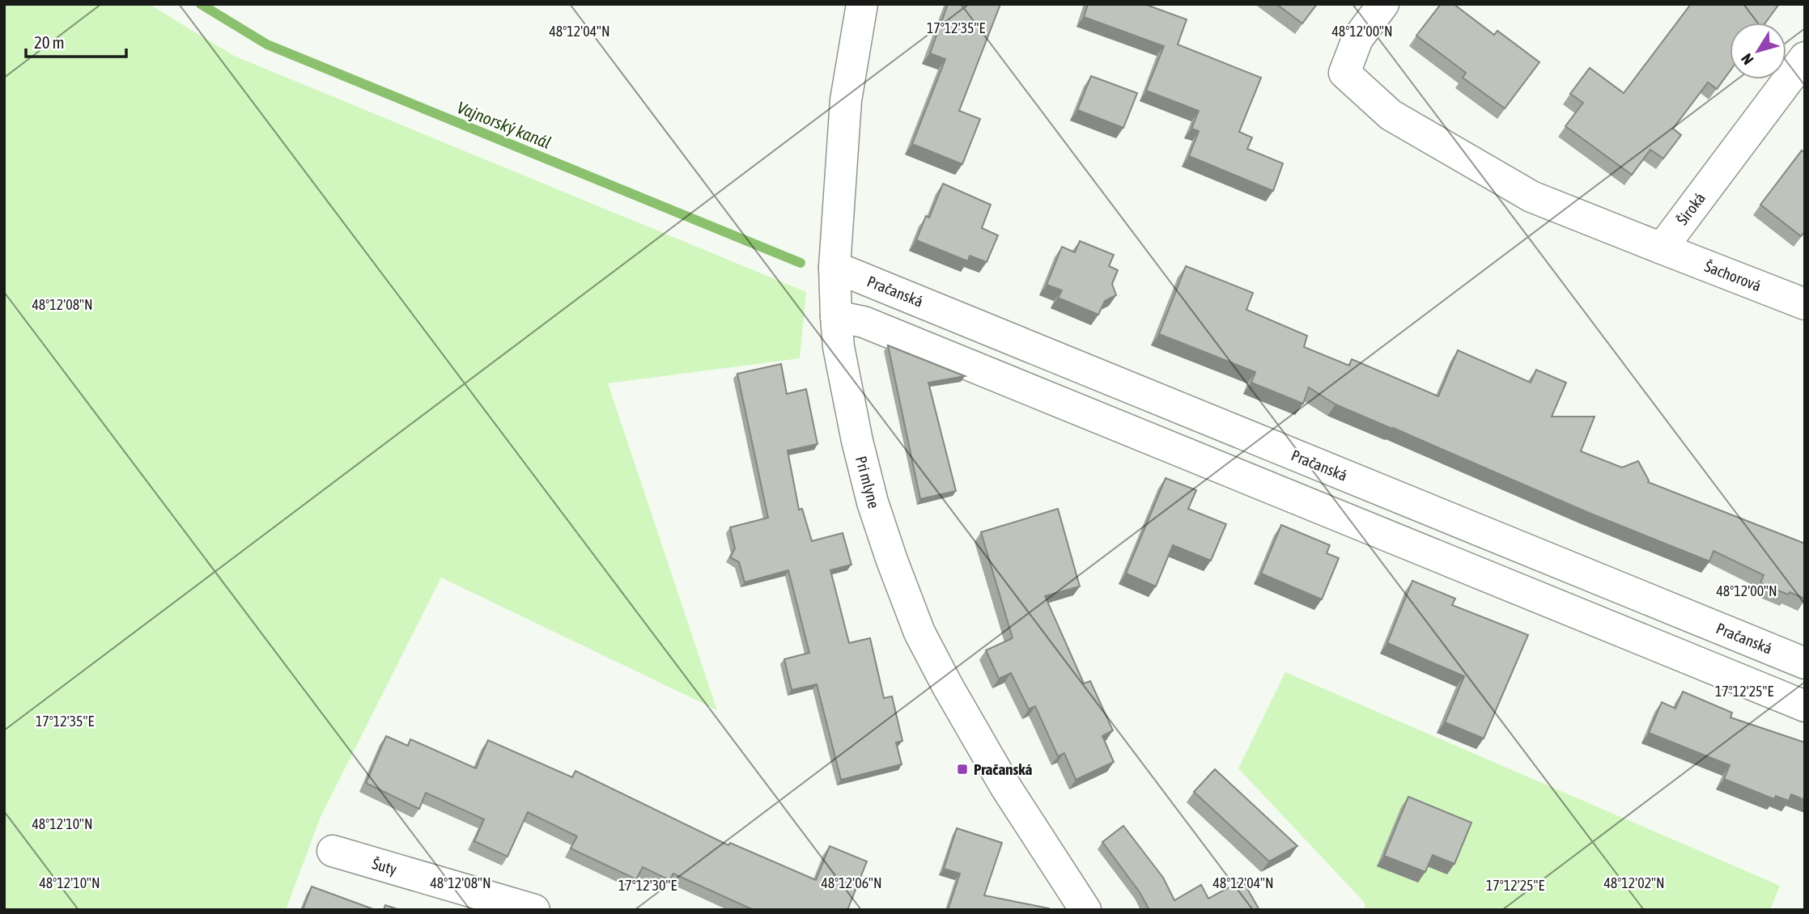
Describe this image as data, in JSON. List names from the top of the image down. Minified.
{"streets":{"street":["Široká","Šachorová","Pračanská","Pri mlyne","Šuty"]},"crossings":[["Široká","Šachorová"],["Pračanská","Pri mlyne"]],"water":["Vajnorský kanál"],"places":{"transit":["Pračanská"]},"scale_bar":"20 m","north":"bottom left","coordinates":["17°12'35\"E","48°12'04\"N","48°12'00\"N","48°12'08\"N","17°12'25\"E","48°12'10\"N","48°12'06\"N","48°12'02\"N","17°12'30\"E"]}
